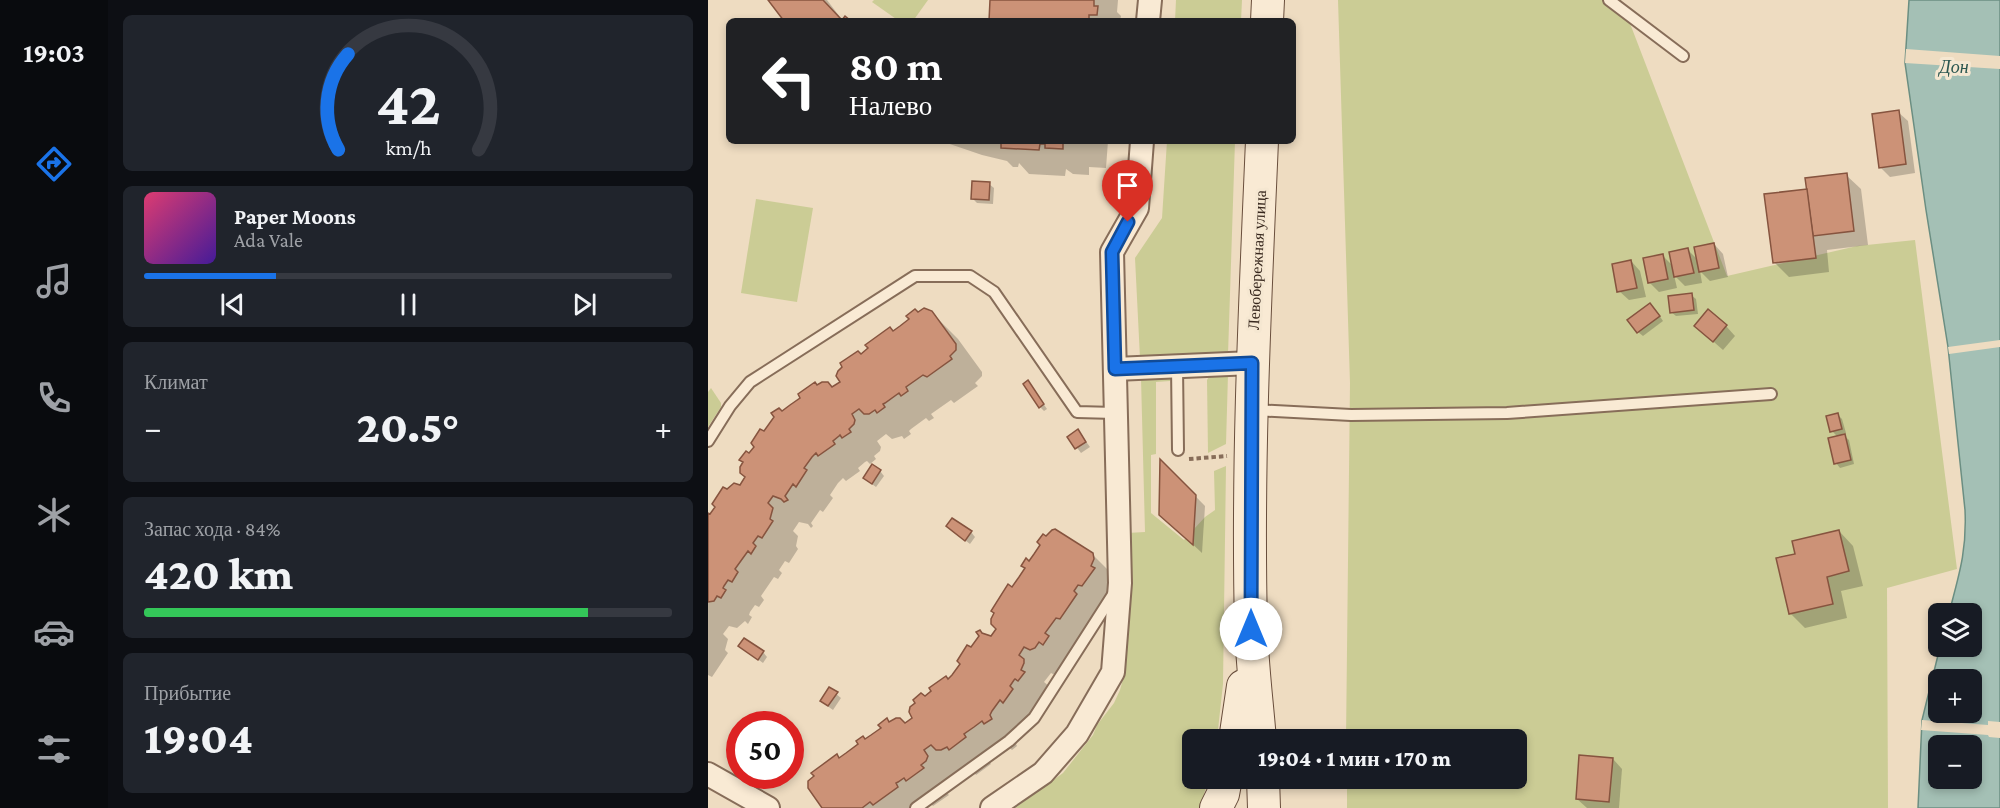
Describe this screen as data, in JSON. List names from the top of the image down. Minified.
{"streets":{"main road":["Левобережная улица"]},"water":["Дон"],"page":{"tabs":"19:03","turn":["80 m","Налево"],"song":["Paper Moons","Ada Vale"],"tile":["Климат",["Запас хода · 84%","420 km"],["Прибытие","19:04"]],"heat":["−","20.5°","+"],"map_buttons":["+","−"],"limit":"50","trip":"19:04 · 1 мин · 170 m","gauge":["42","km/h"]}}
